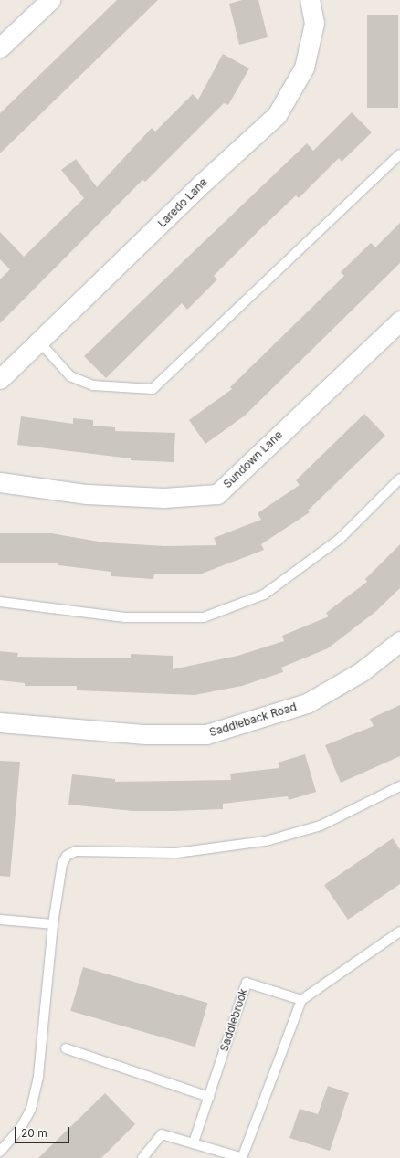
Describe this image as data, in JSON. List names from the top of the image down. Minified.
{"streets":{"street":["Laredo Lane","Sundown Lane","Saddleback Road"],"lane":["Saddlebrook"]},"scale_bar":"20 m"}
